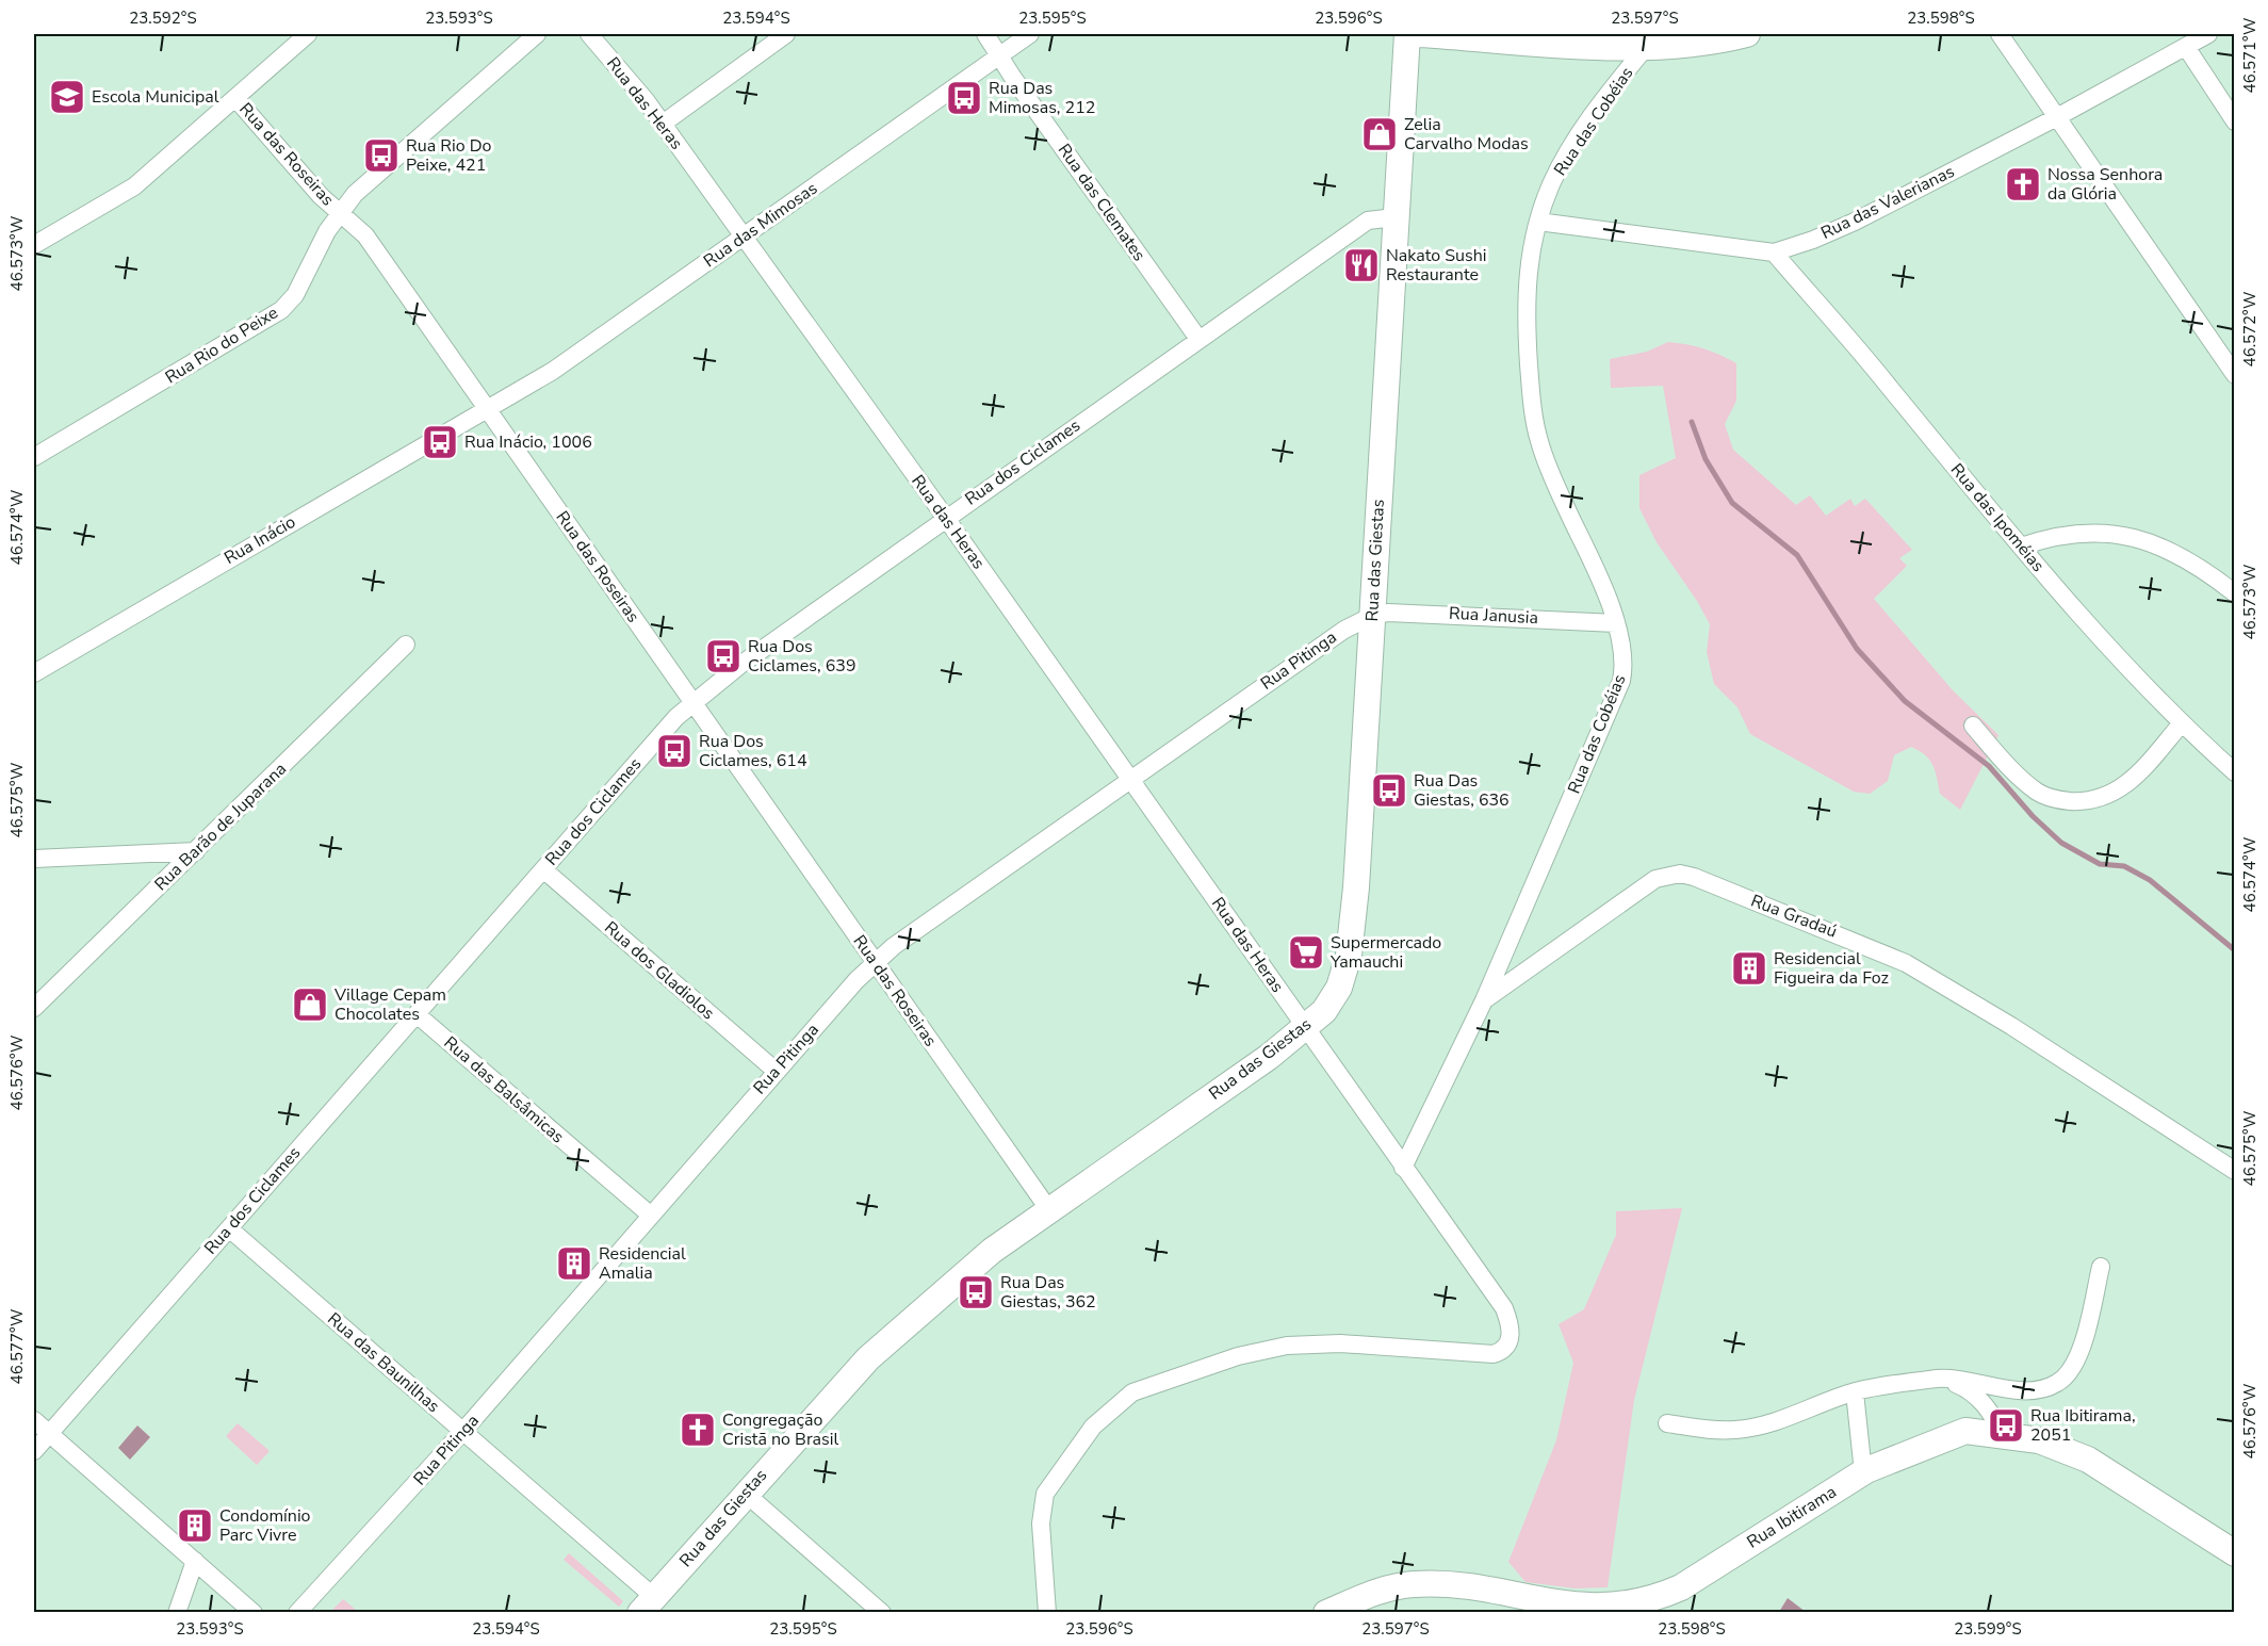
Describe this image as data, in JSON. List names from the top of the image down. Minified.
{"streets":{"main road":["Rua das Giestas","Rua Ibitirama"],"street":["Rua das Heras","Rua das Cobéias","Rua das Roseiras","Rua das Clemates","Rua das Valerianas","Rua das Mimosas","Rua Rio do Peixe","Rua dos Ciclames","Rua das Ipoméias","Rua Inácio","Rua Janusia","Rua Pitinga","Rua Barão de Juparana","Rua Gradaú","Rua dos Gladiolos","Rua das Balsâmicas","Rua das Baunilhas"]},"crossings":[["Rua das Heras","Rua das Cobéias"],["Rua das Heras","Rua das Mimosas"],["Rua das Heras","Rua dos Ciclames"],["Rua das Heras","Rua das Giestas"],["Rua das Heras","Rua Pitinga"],["Rua das Cobéias","Rua das Valerianas"],["Rua das Cobéias","Rua Janusia"],["Rua das Cobéias","Rua Gradaú"],["Rua das Roseiras","Rua das Mimosas"],["Rua das Roseiras","Rua Rio do Peixe"],["Rua das Roseiras","Rua dos Ciclames"],["Rua das Roseiras","Rua Inácio"],["Rua das Roseiras","Rua das Giestas"],["Rua das Roseiras","Rua Pitinga"],["Rua das Clemates","Rua das Mimosas"],["Rua das Clemates","Rua dos Ciclames"],["Rua das Valerianas","Rua das Ipoméias"],["Rua das Mimosas","Rua Inácio"],["Rua dos Ciclames","Rua das Giestas"],["Rua dos Ciclames","Rua dos Gladiolos"],["Rua dos Ciclames","Rua das Balsâmicas"],["Rua dos Ciclames","Rua das Baunilhas"],["Rua das Giestas","Rua Janusia"],["Rua das Giestas","Rua Pitinga"],["Rua das Giestas","Rua das Baunilhas"],["Rua Janusia","Rua Pitinga"],["Rua Pitinga","Rua dos Gladiolos"],["Rua Pitinga","Rua das Balsâmicas"],["Rua Pitinga","Rua das Baunilhas"]],"places":{"school or university":["Escola Municipal"],"bus stop":["Rua Das Mimosas, 212","Rua Rio Do Peixe, 421","Rua Inácio, 1006","Rua Dos Ciclames, 639","Rua Dos Ciclames, 614","Rua Das Giestas, 636","Rua Das Giestas, 362","Rua Ibitirama, 2051"],"shop":["Zelia Carvalho Modas","Village Cepam Chocolates"],"church":["Nossa Senhora da Glória","Congregação Cristã no Brasil"],"restaurant":["Nakato Sushi Restaurante"],"supermarket":["Supermercado Yamauchi"],"building":["Residencial Figueira da Foz","Residencial Amalia","Condomínio Parc Vivre"]},"coordinates":["23.592°S","23.593°S","23.594°S","23.595°S","23.596°S","23.597°S","23.598°S","46.571°W","46.573°W","46.572°W","46.574°W","46.575°W","46.576°W","46.577°W","23.599°S"]}
